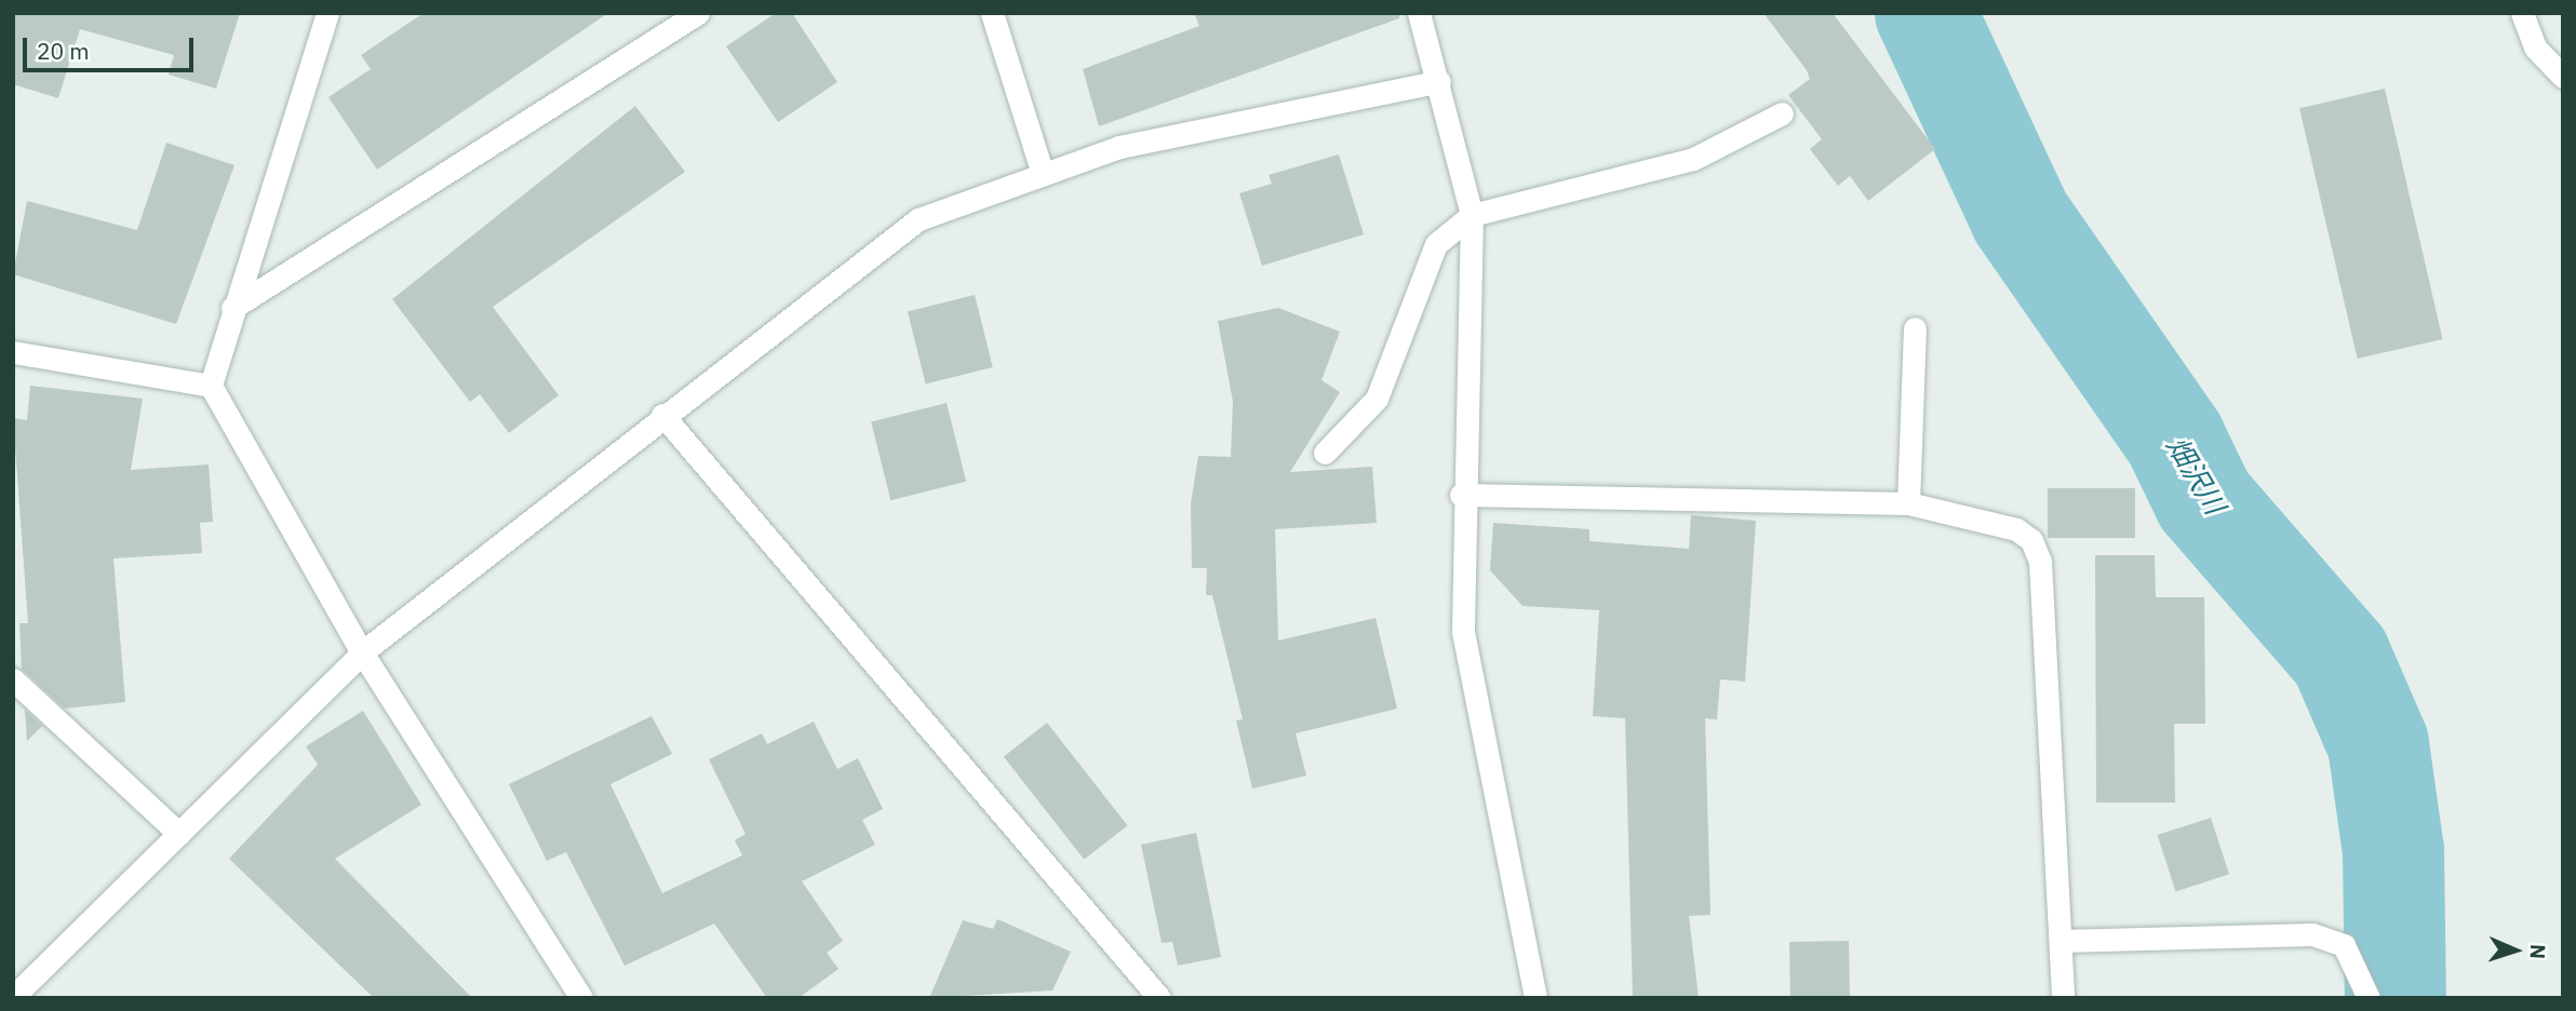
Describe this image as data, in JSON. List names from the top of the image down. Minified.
{"water":["畑沢川"],"scale_bar":"20 m","north":"right"}
